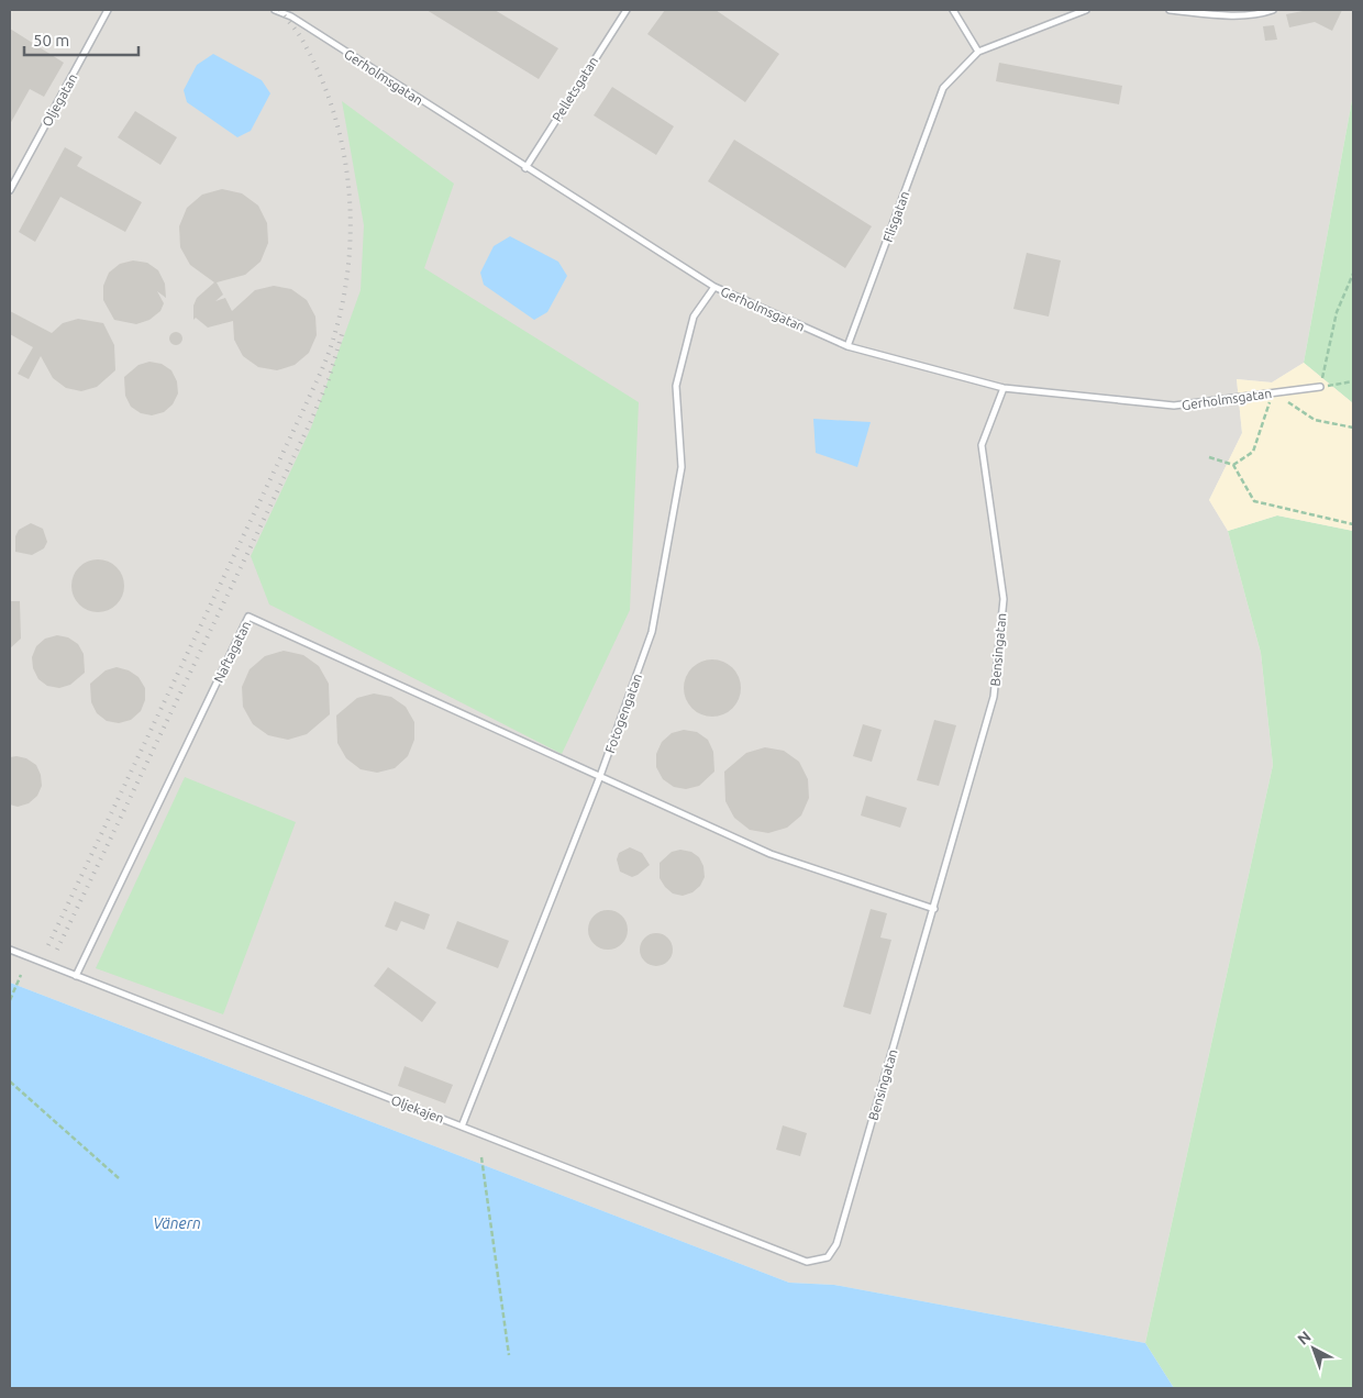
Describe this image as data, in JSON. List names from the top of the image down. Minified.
{"streets":{"lane":["Gerholmsgatan","Pelletsgatan","Oljegatan","Flisgatan","Bensingatan","Naftagatan","Fotogengatan","Oljekajen"]},"crossings":[["Gerholmsgatan","Pelletsgatan"],["Gerholmsgatan","Flisgatan"],["Gerholmsgatan","Bensingatan"],["Gerholmsgatan","Fotogengatan"],["Bensingatan","Oljekajen"],["Naftagatan","Fotogengatan"],["Naftagatan","Oljekajen"],["Fotogengatan","Oljekajen"]],"water":["Vänern"],"scale_bar":"50 m","north":"top left"}
